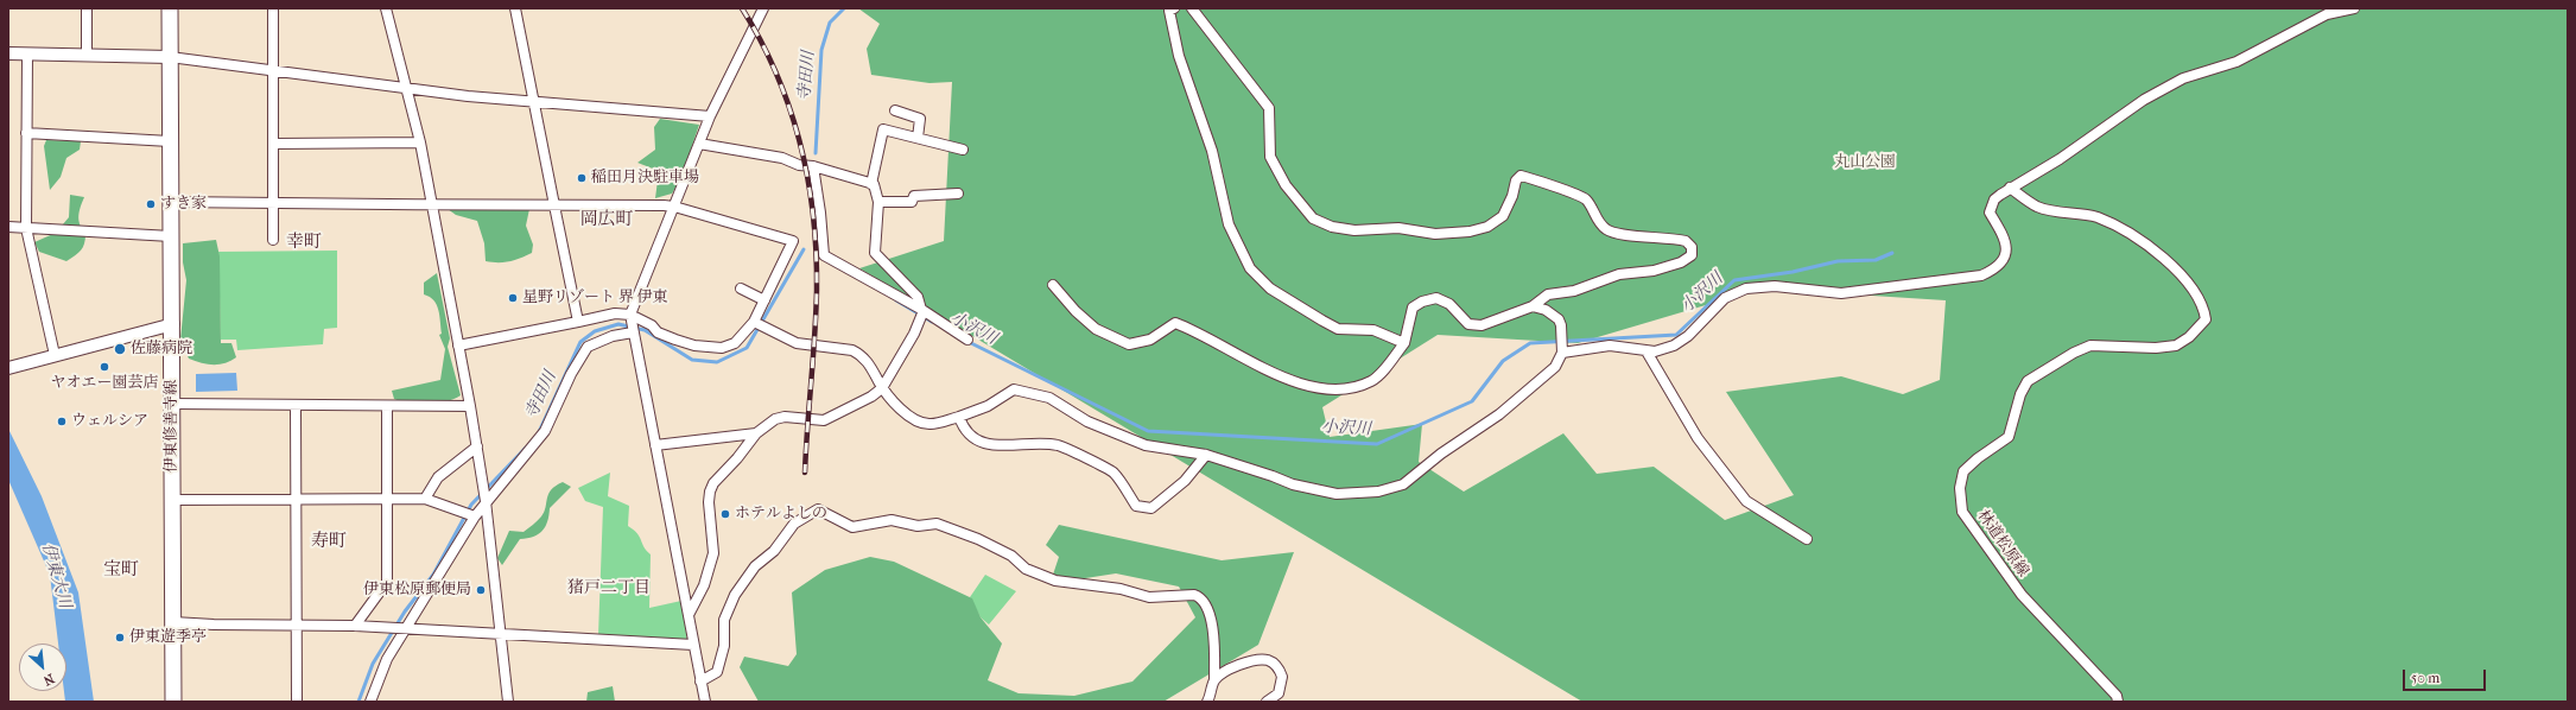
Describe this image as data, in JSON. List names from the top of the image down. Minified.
{"streets":{"main road":["伊東修善寺線"],"street":["林道松原線"]},"districts":["岡広町","幸町","寿町","宝町","猪戸二丁目"],"water":["寺田川","小沢川","伊東大川"],"parks":["丸山公園"],"places":["稲田月決駐車場","すき家","星野リゾート 界 伊東","佐藤病院","ヤオエー園芸店","ウェルシア","ホテルよしの","伊東松原郵便局","伊東遊季亭"],"scale_bar":"50 m","north":"bottom right"}
